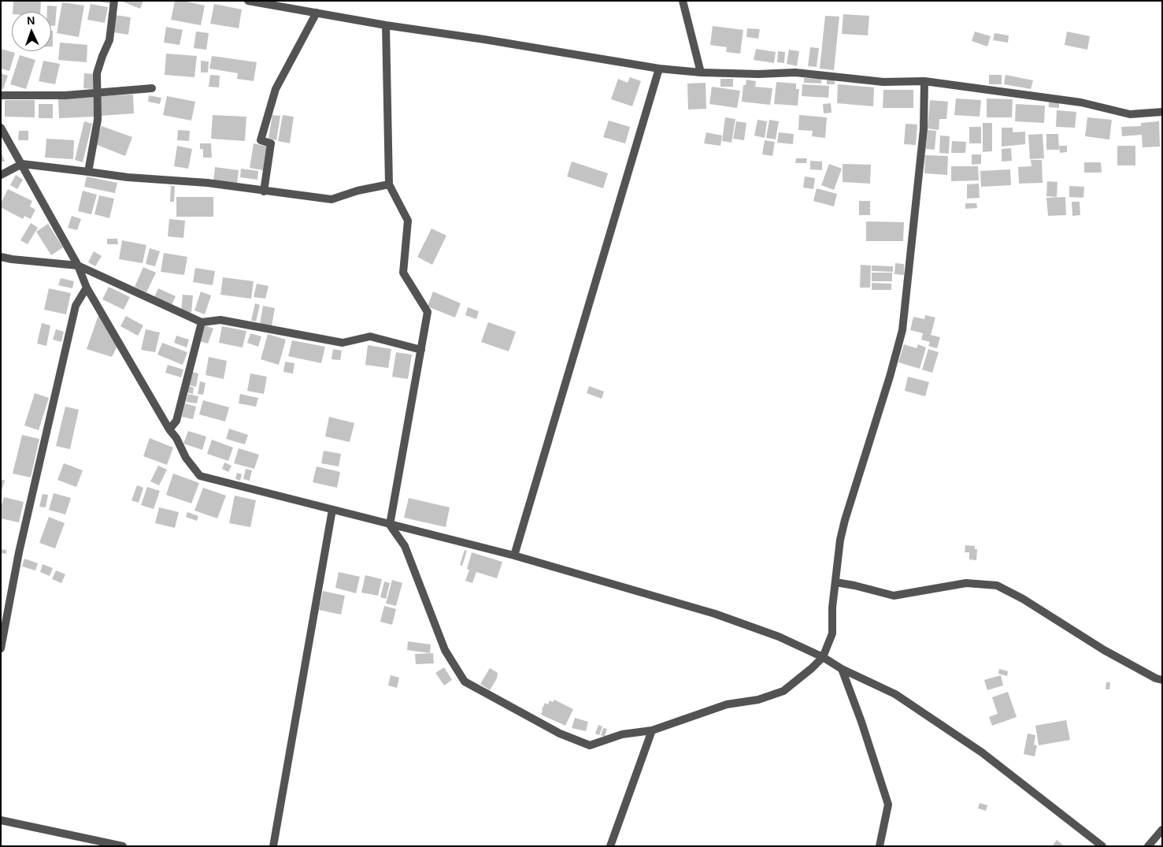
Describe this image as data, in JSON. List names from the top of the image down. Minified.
{"north":"top"}
